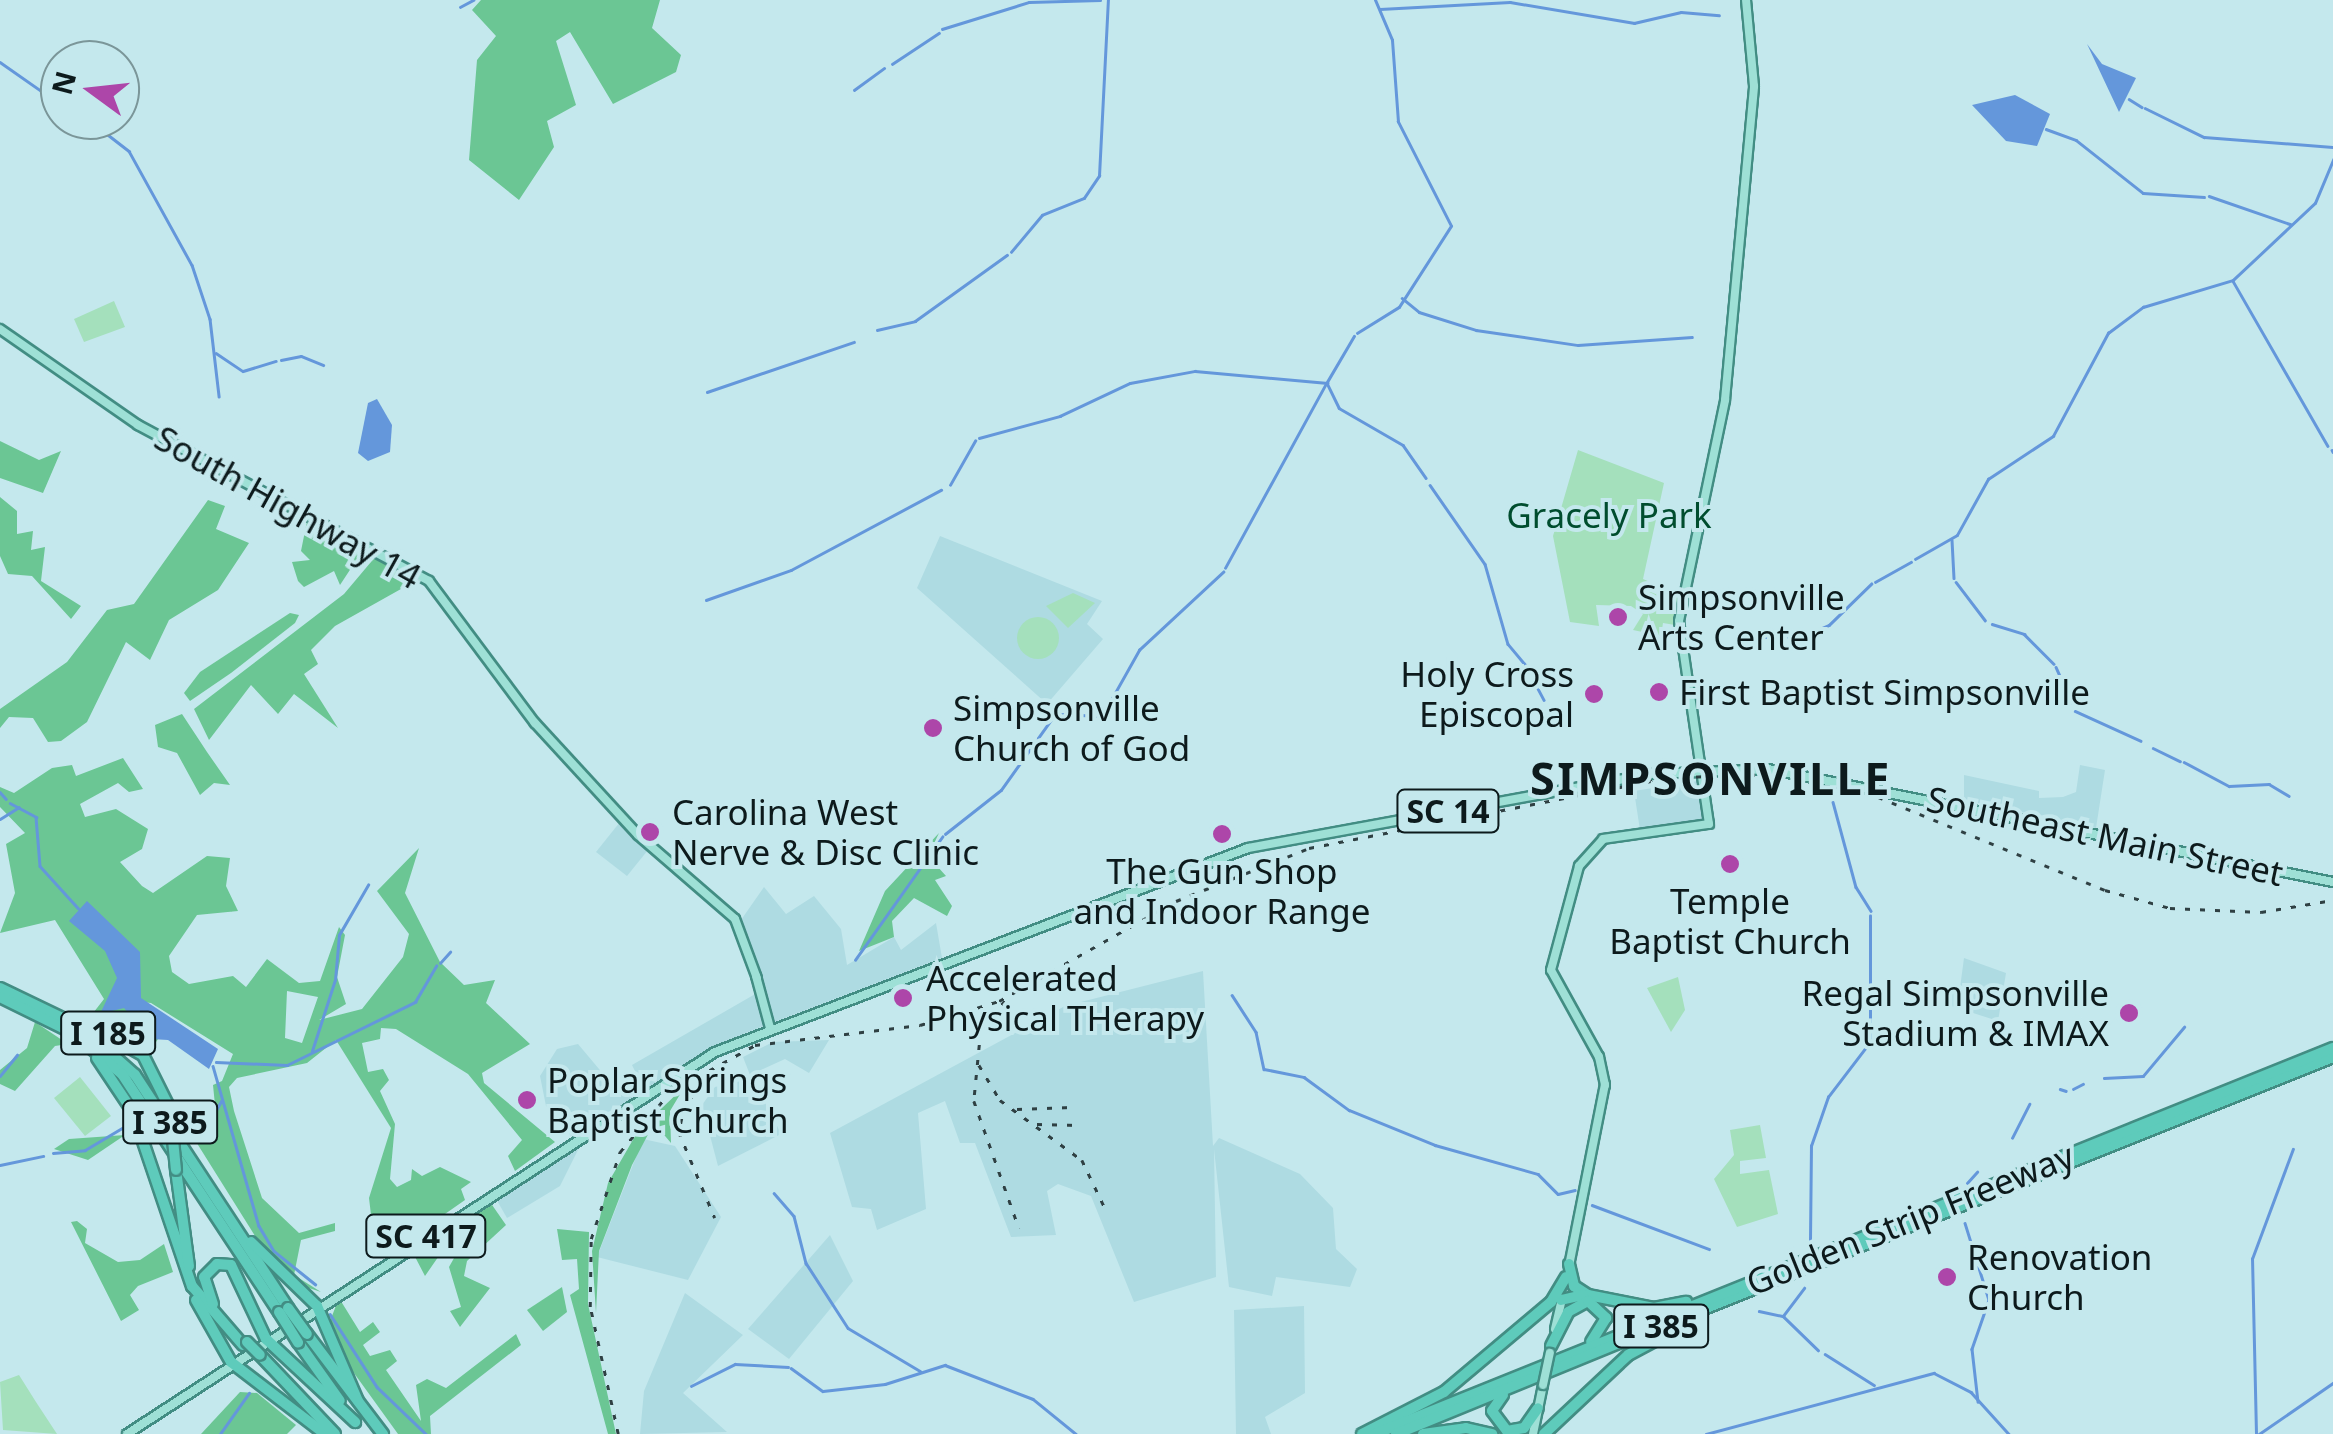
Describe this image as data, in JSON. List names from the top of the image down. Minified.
{"streets":{"highway":["I 185","I 385","Golden Strip Freeway"],"main road":["South Highway 14","SC 14","Southeast Main Street","SC 417"]},"crossings":[["South Highway 14","SC 14"],["South Highway 14","SC 417"],["SC 14","Southeast Main Street"],["SC 14","SC 417"],["I 185","I 385"]],"districts":["SIMPSONVILLE"],"parks":["Gracely Park"],"places":["Simpsonville Arts Center","First Baptist Simpsonville","Holy Cross Episcopal","Simpsonville Church of God","Carolina West Nerve & Disc Clinic","The Gun Shop and Indoor Range","Temple Baptist Church","Accelerated Physical THerapy","Regal Simpsonville Stadium & IMAX","Poplar Springs Baptist Church","Renovation Church"],"north":"left"}
